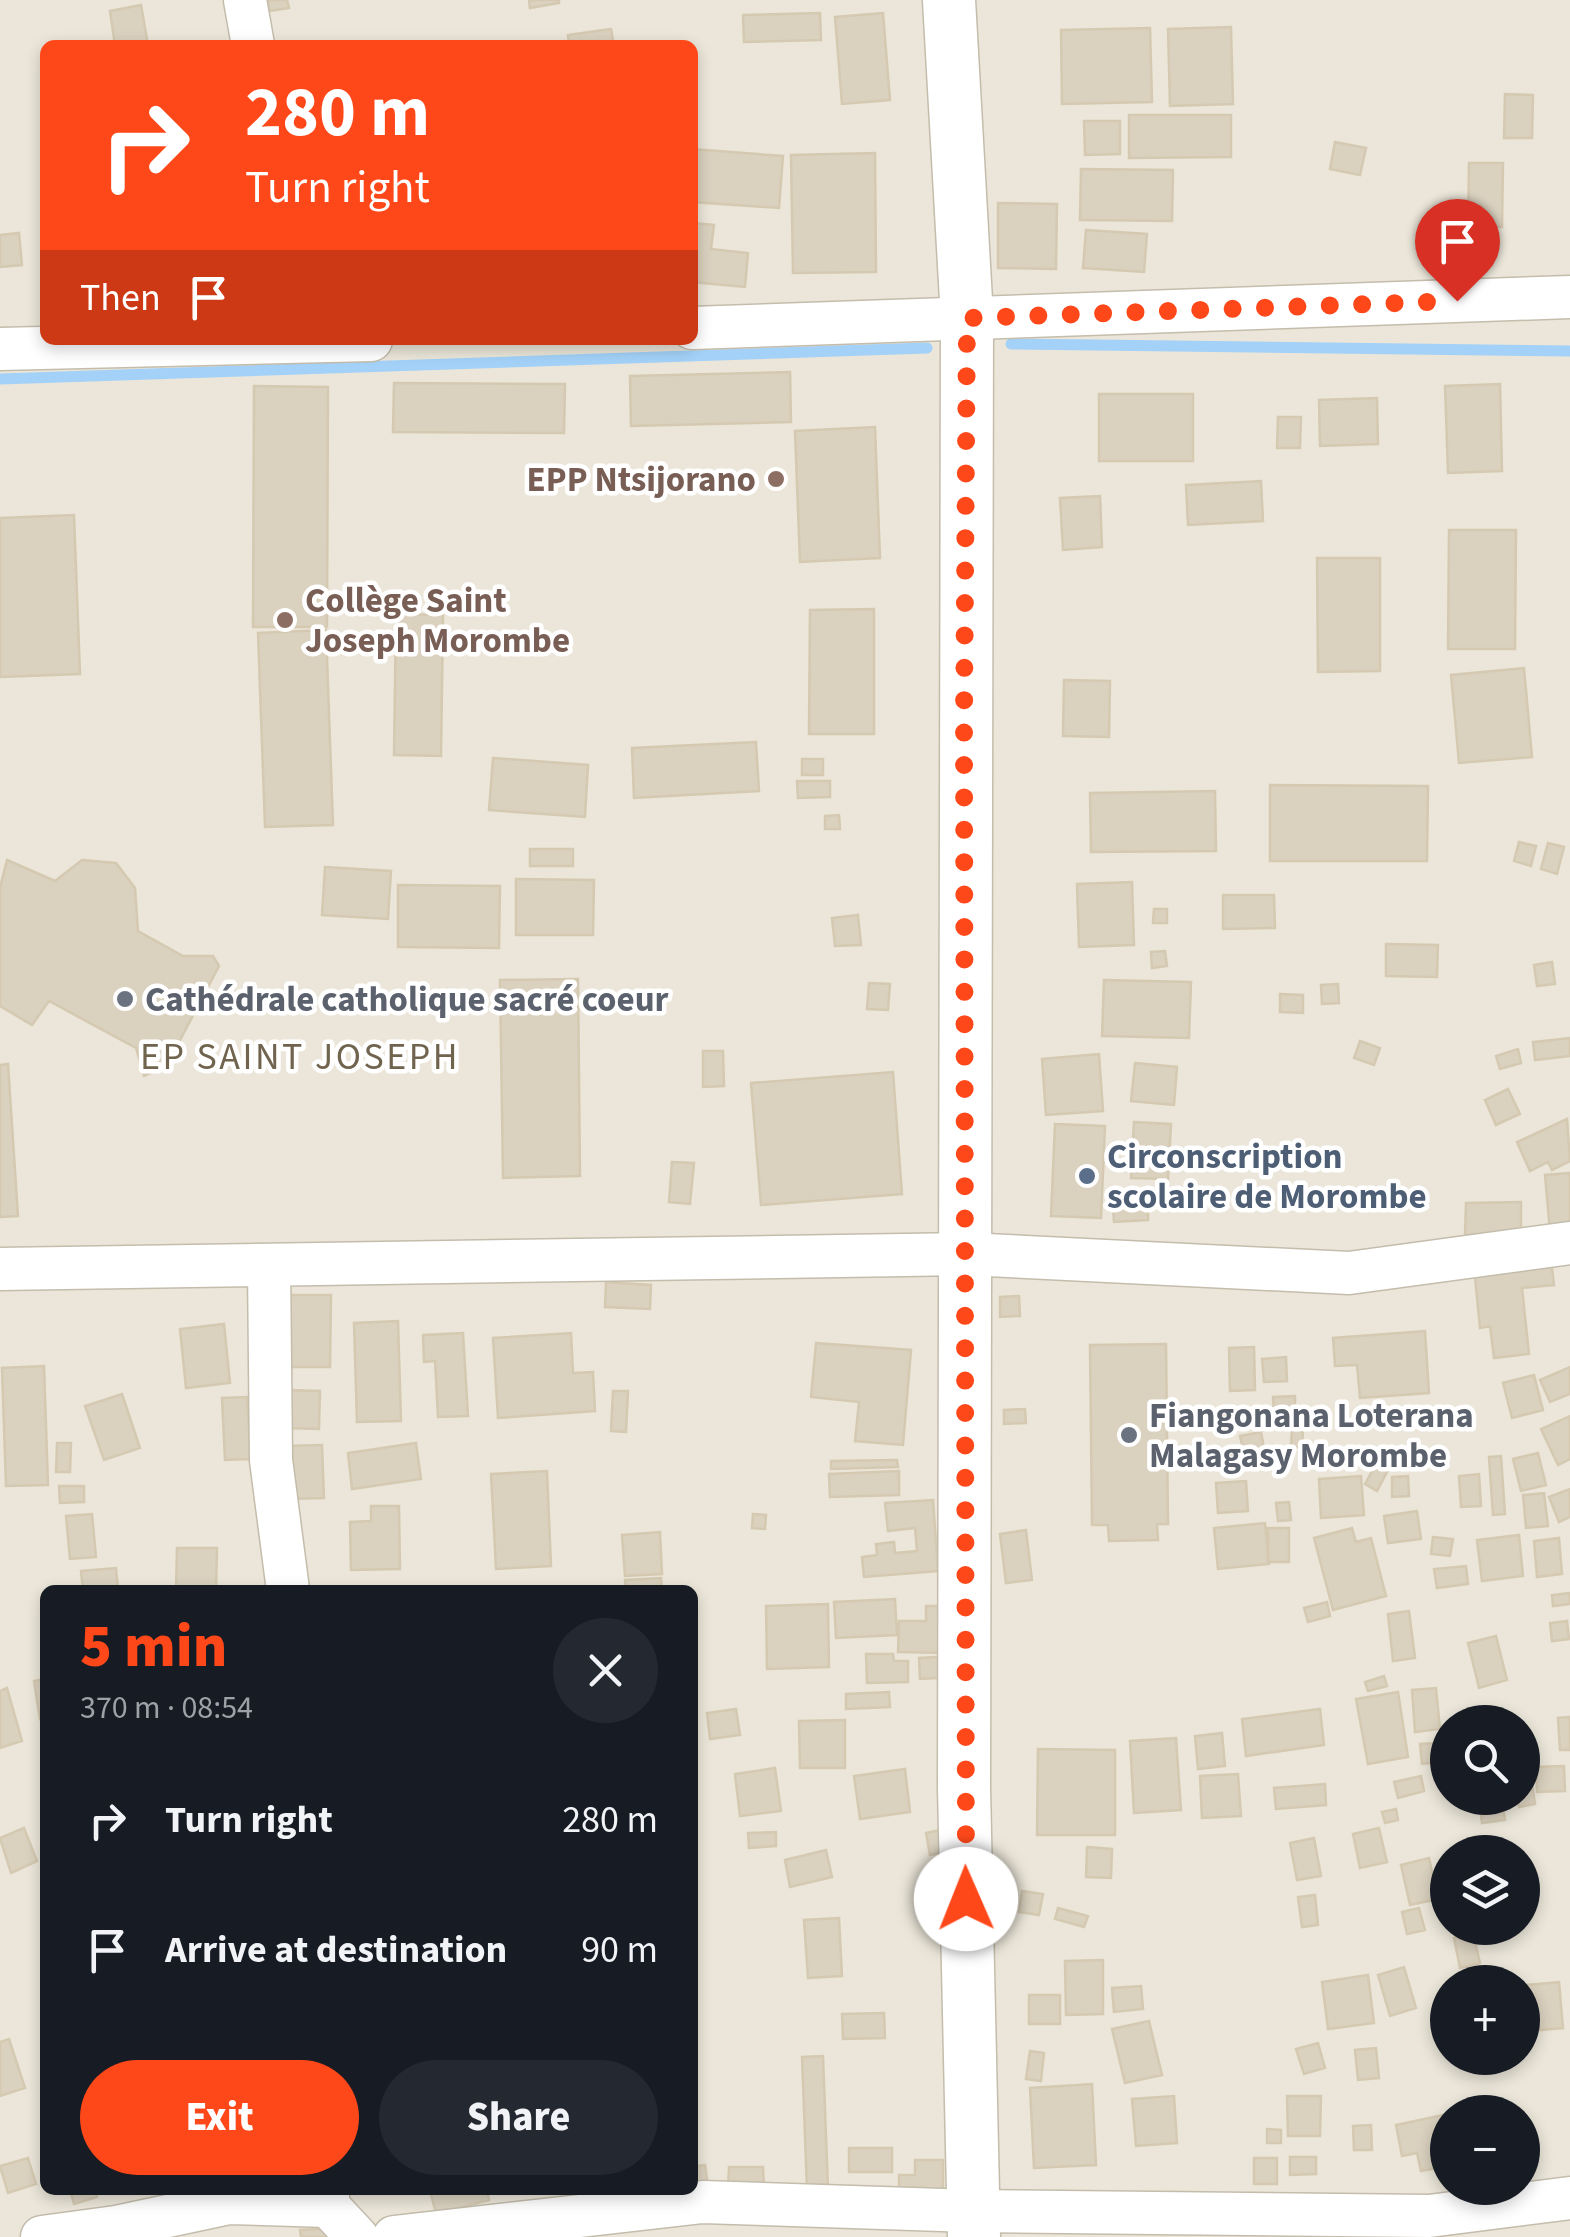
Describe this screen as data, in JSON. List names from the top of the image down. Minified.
{"districts":["EP SAINT JOSEPH"],"places":["EPP Ntsijorano","Collège Saint Joseph Morombe","Cathédrale catholique sacré coeur","Circonscription scolaire de Morombe","Fiangonana Loterana Malagasy Morombe"],"page":{"turn":["280 m","Turn right"],"then":"Then","heading":["5 min","370 m · 08:54"],"map_buttons":["+","−"],"list":[{"name":"Turn right","value":"280 m"},{"name":"Arrive at destination","value":"90 m"}],"buttons":["Exit","Share"]}}
